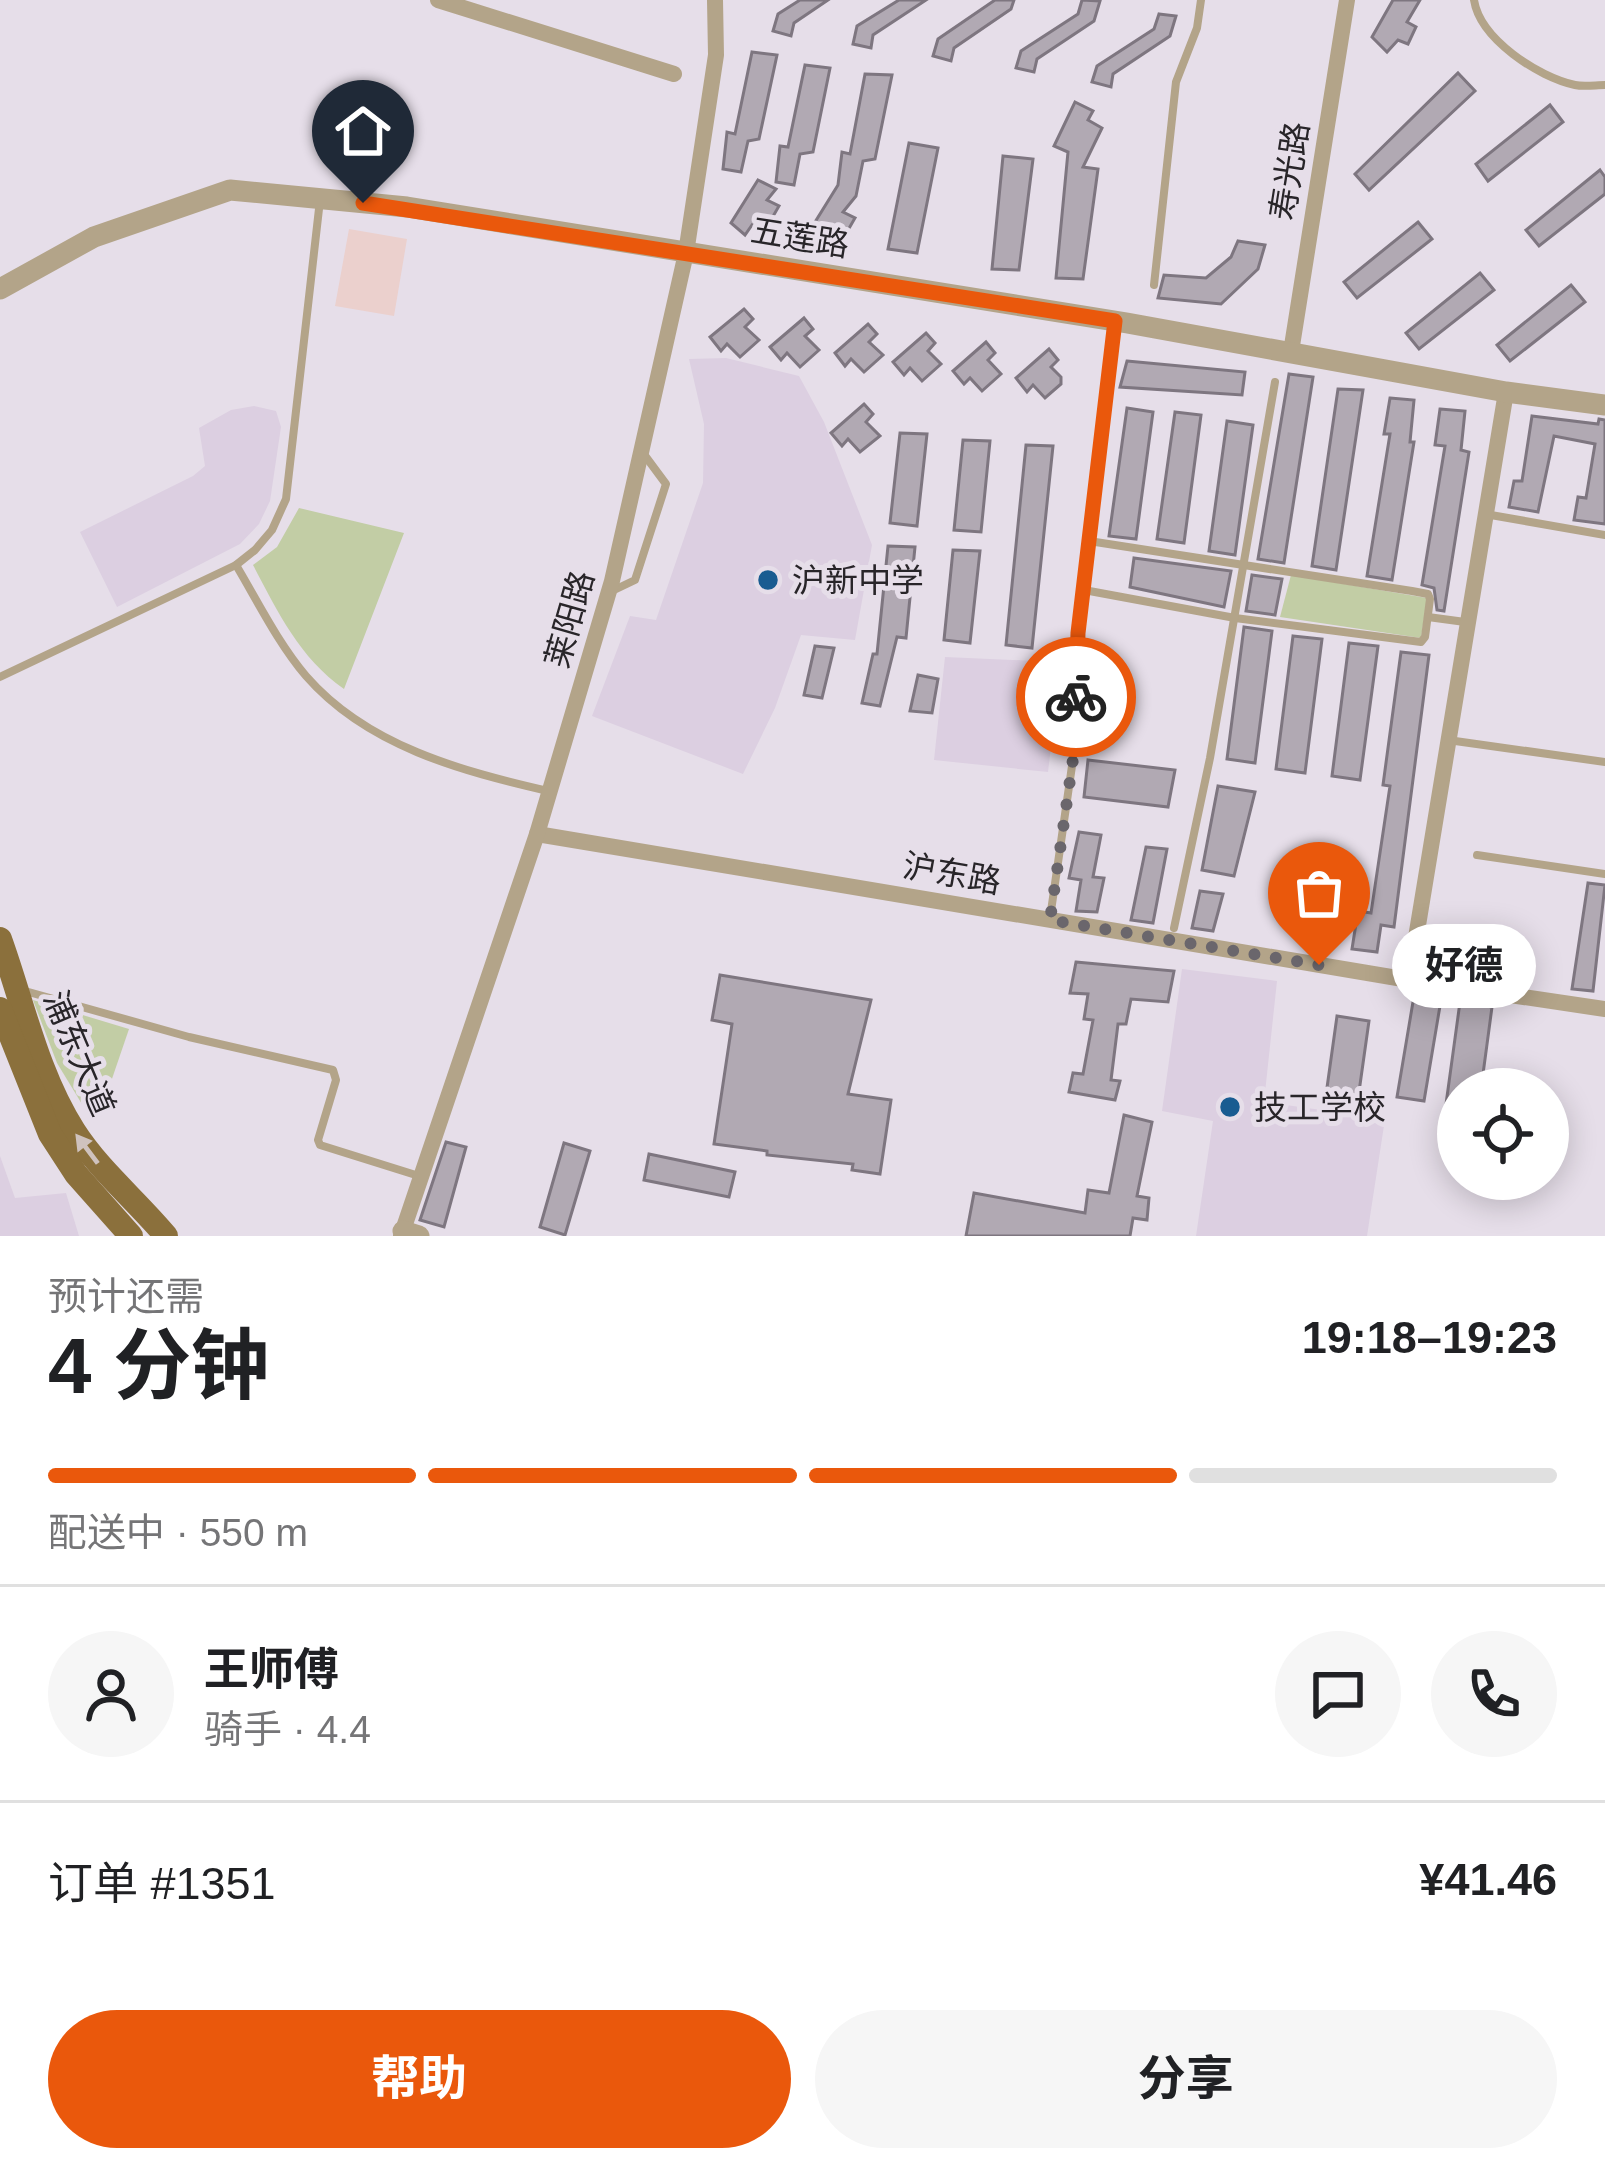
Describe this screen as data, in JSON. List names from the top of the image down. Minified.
{"streets":{"main road":["浦东大道"],"street":["寿光路","五莲路","莱阳路","沪东路"]},"crossings":[["寿光路","五莲路"],["五莲路","莱阳路"],["莱阳路","沪东路"]],"places":["沪新中学","好德","技工学校"],"page":{"bubble":"好德","heading":["4 分钟","预计还需","19:18–19:23"],"panel":["王师傅","骑手 · 4.4","订单 #1351","¥41.46"],"bar":"配送中 · 550 m","buttons":["帮助","分享"]}}
